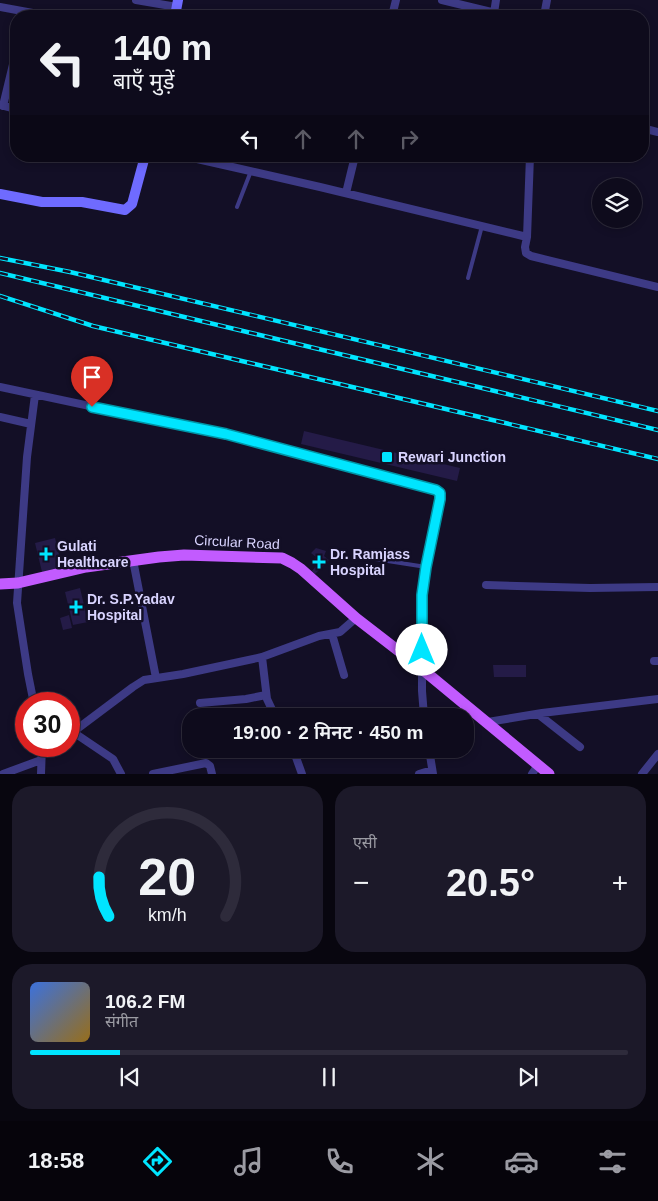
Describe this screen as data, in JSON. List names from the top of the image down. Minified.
{"streets":{"main road":["Circular Road"]},"places":{"transit":["Rewari Junction"],"health":["Gulati Healthcare","Dr. Ramjass Hospital","Dr. S.P.Yadav Hospital"]},"page":{"turn":["140 m","बाएँ मुड़ें"],"limit":"30","trip":"19:00 · 2 मिनट · 450 m","tile":"एसी","heat":["−","20.5°","+"],"song":["106.2 FM","संगीत"],"tabs":"18:58","gauge":["20","km/h"]}}
